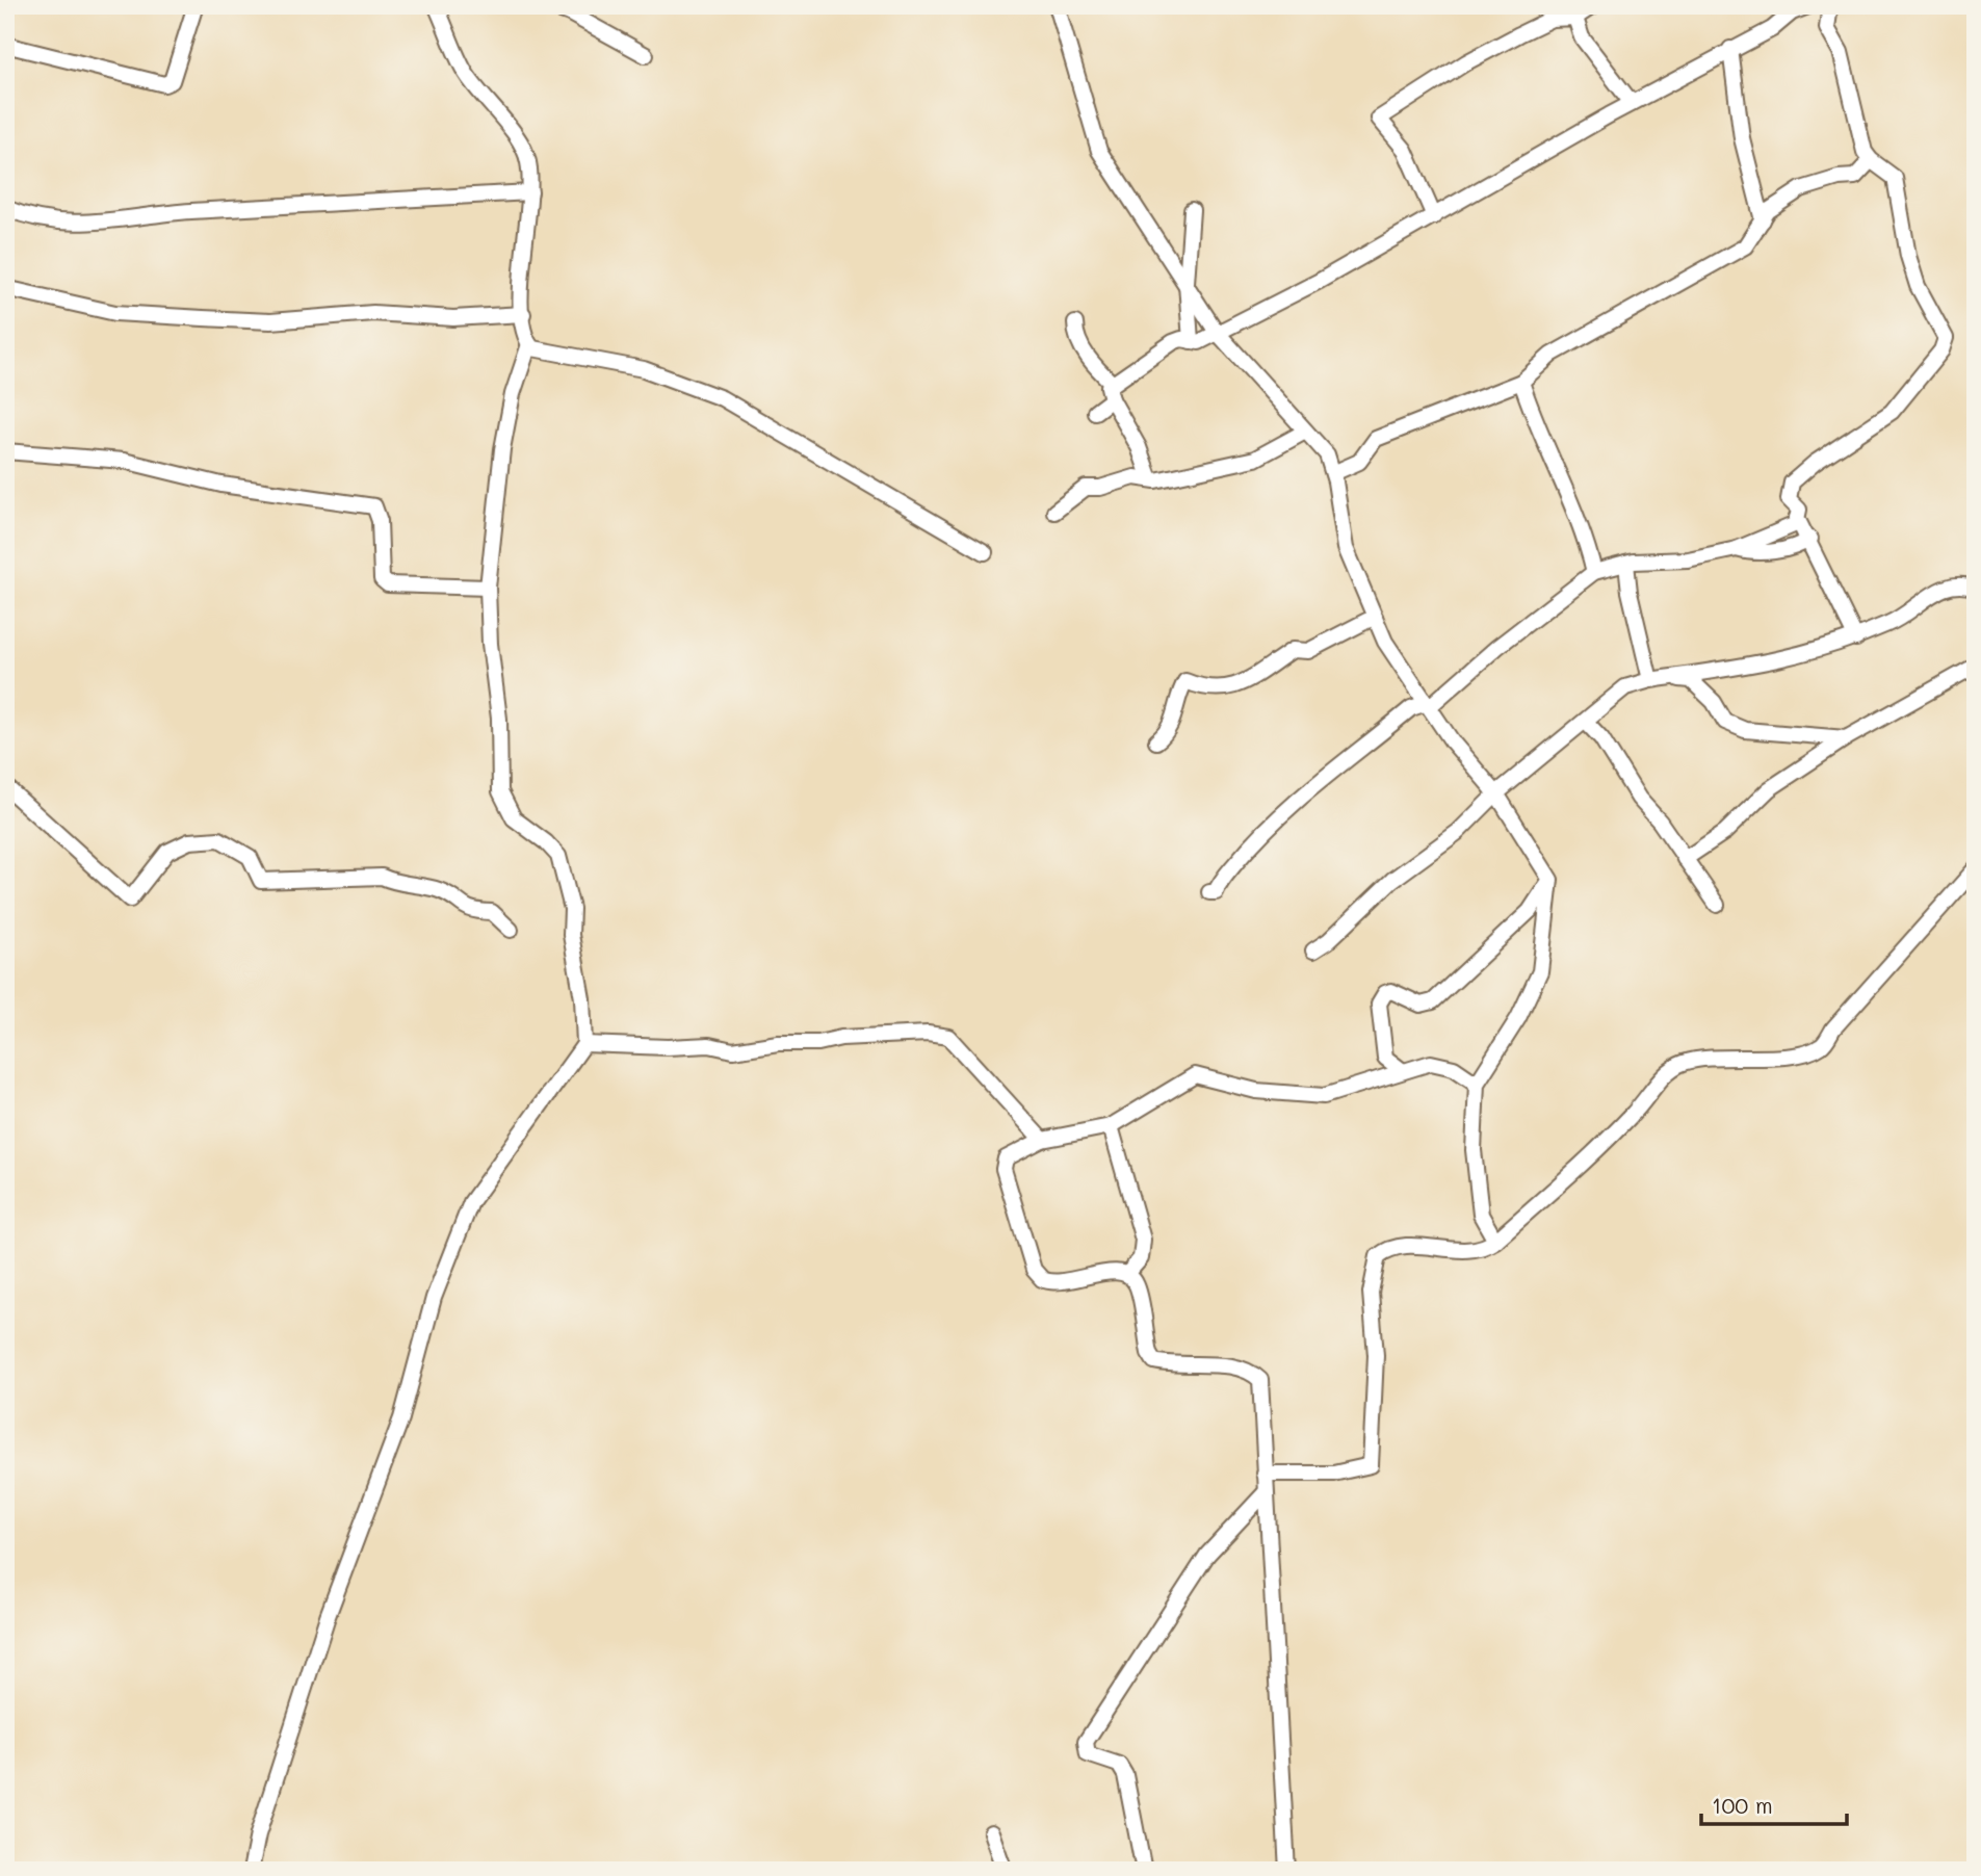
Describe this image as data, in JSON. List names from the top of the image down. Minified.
{"scale_bar":"100 m"}
